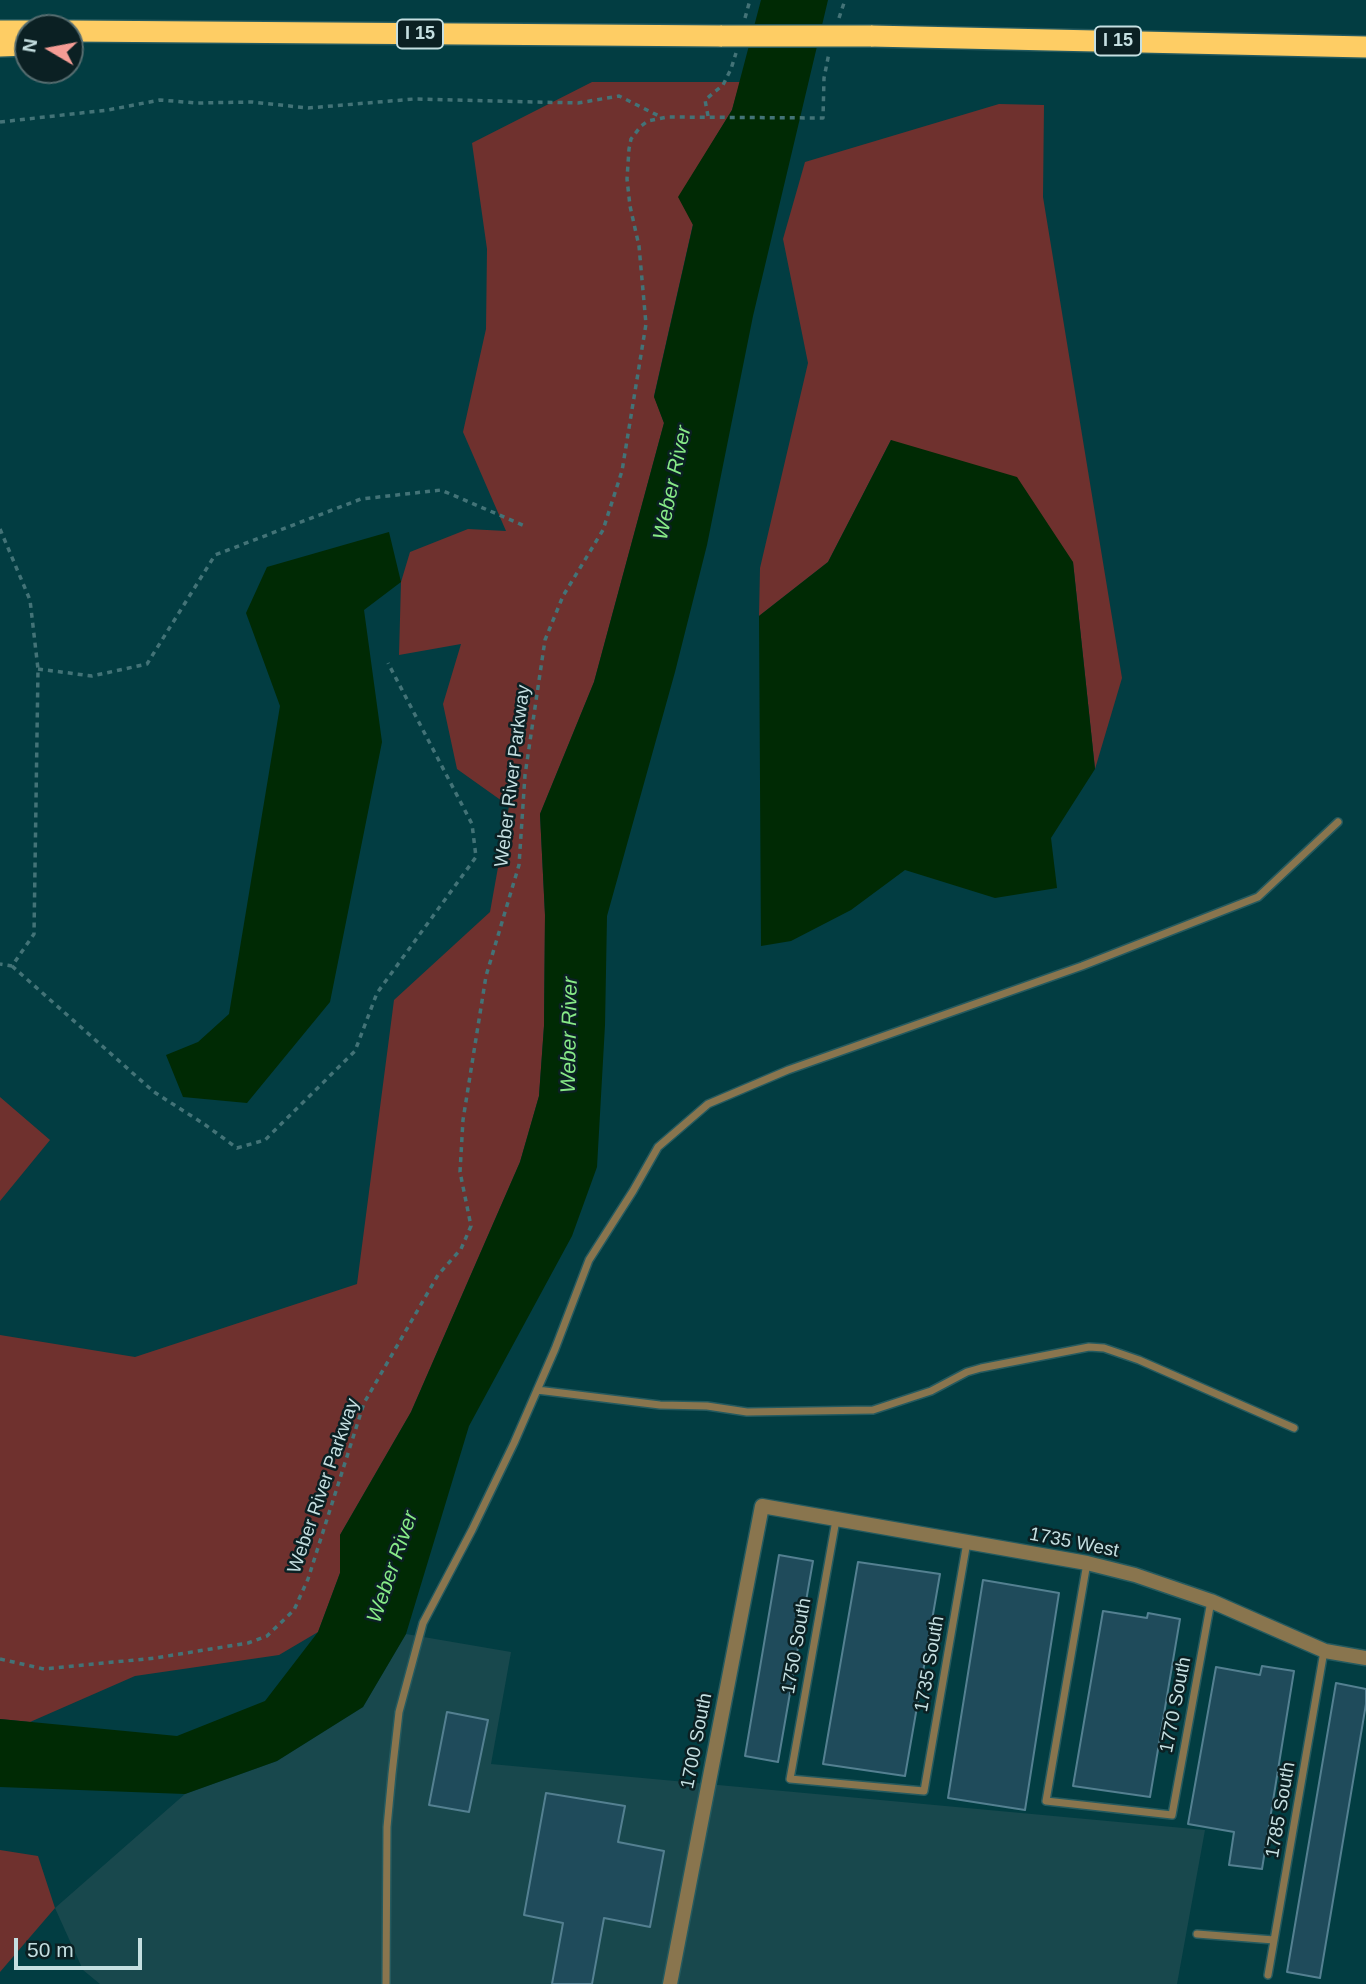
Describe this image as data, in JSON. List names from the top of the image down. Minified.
{"streets":{"highway":["I 15"],"street":["1735 West","1700 South"],"lane":["1750 South","1735 South","1770 South","1785 South"],"path":["Weber River Parkway"]},"crossings":[["1735 West","1750 South"],["1735 West","1735 South"],["1735 West","1770 South"],["1735 West","1700 South"],["1735 West","1785 South"],["1750 South","1735 South"]],"water":["Weber River"],"scale_bar":"50 m","north":"left"}
